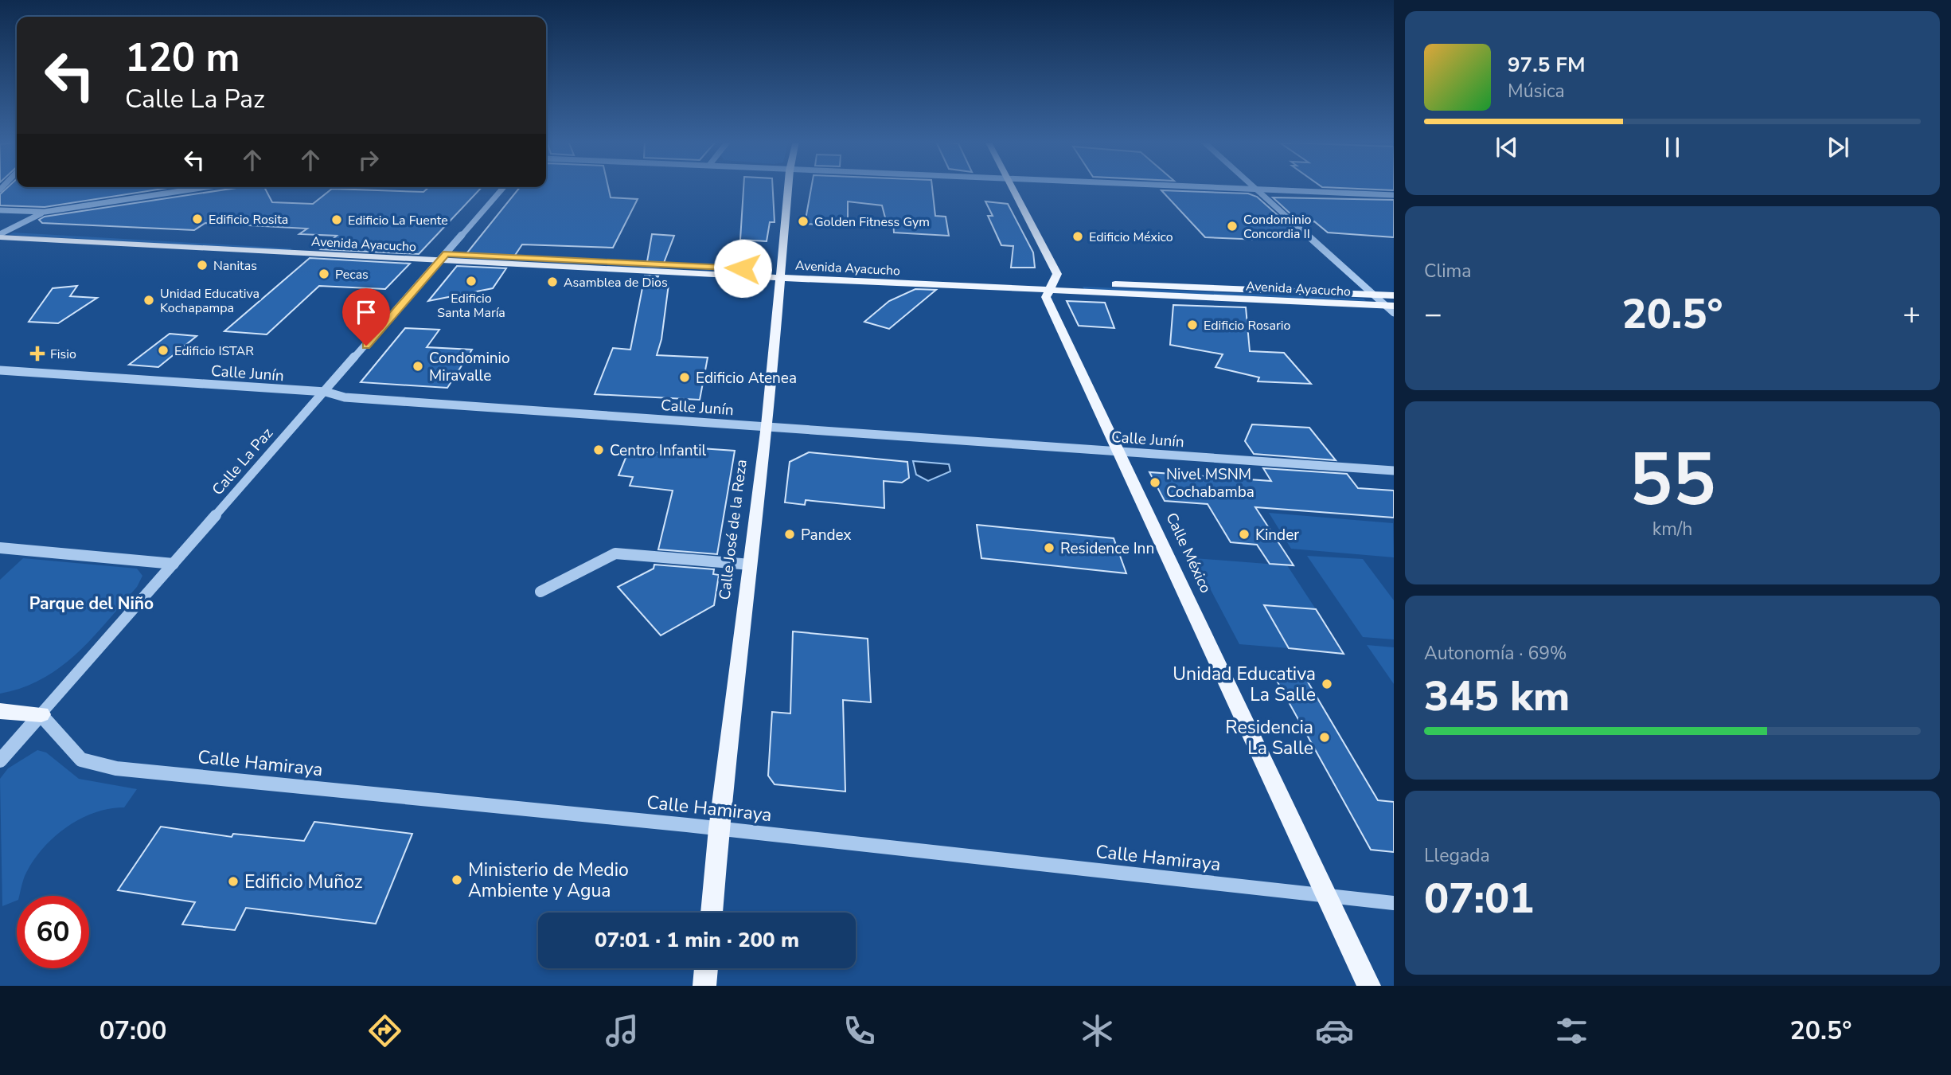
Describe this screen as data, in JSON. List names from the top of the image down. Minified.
{"streets":{"main road":["Avenida Ayacucho","Calle José de la Reza","Calle México"],"street":["Calle Junín","Calle La Paz","Calle Hamiraya"]},"crossings":[["Avenida Ayacucho","Calle La Paz"],["Avenida Ayacucho","Calle José de la Reza"],["Avenida Ayacucho","Calle México"],["Calle Junín","Calle La Paz"],["Calle Junín","Calle José de la Reza"],["Calle Junín","Calle México"],["Calle La Paz","Calle Hamiraya"],["Calle José de la Reza","Calle Hamiraya"],["Calle México","Calle Hamiraya"]],"districts":["Parque del Niño"],"places":{"other":["Edificio Rosita","Edificio La Fuente","Golden Fitness Gym","Condominio Concordia II","Edificio México","Nanitas","Pecas","Edificio Santa María","Asamblea de Dios","Unidad Educativa Kochapampa","Edificio Rosario","Edificio ISTAR","Condominio Miravalle","Edificio Atenea","Centro Infantil","Nivel MSNM Cochabamba","Pandex","Kinder","Residence Inn","Unidad Educativa La Salle","Residencia La Salle","Ministerio de Medio Ambiente y Agua","Edificio Muñoz"],"health":["Fisio"]},"page":{"turn":["120 m","Calle La Paz"],"song":["97.5 FM","Música"],"tile":["Clima",["55","km/h"],["Autonomía · 69%","345 km"],["Llegada","07:01"]],"heat":["−","20.5°","+"],"limit":"60","trip":"07:01 · 1 min · 200 m","tabs":["07:00","20.5°"]}}
